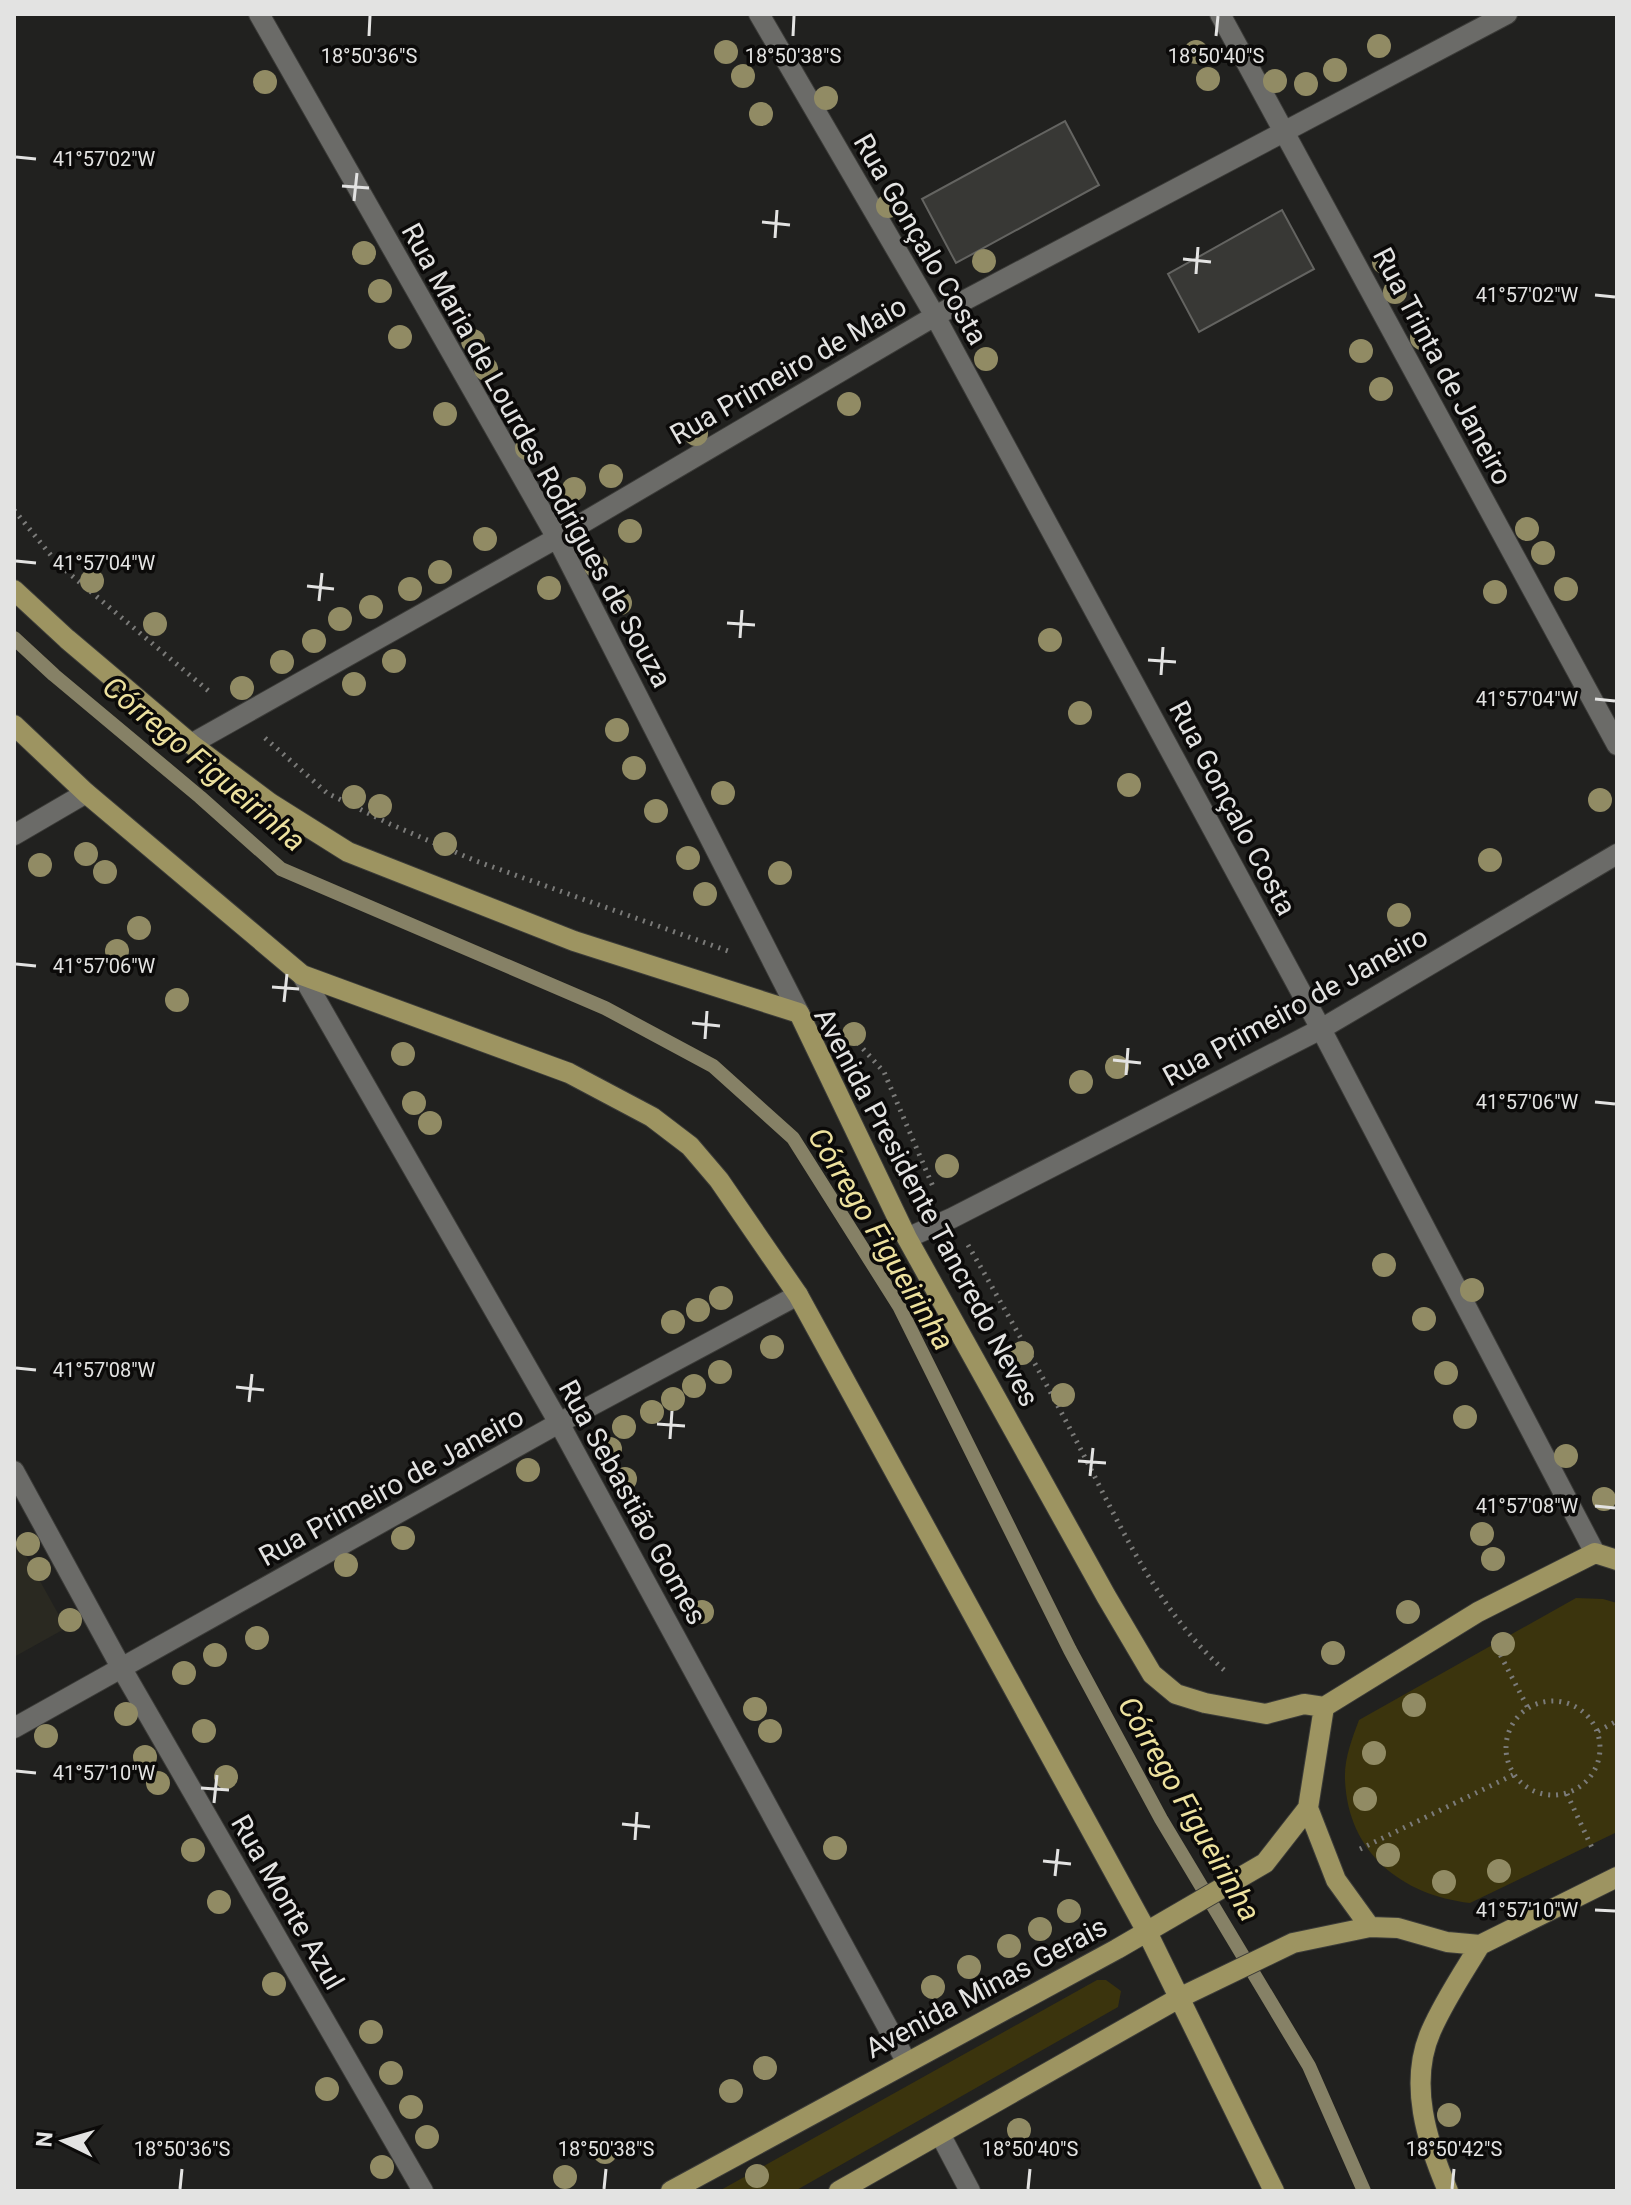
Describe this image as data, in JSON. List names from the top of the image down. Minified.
{"streets":{"main road":["Avenida Presidente Tancredo Neves","Avenida Minas Gerais"],"street":["Rua Gonçalo Costa","Rua Trinta de Janeiro","Rua Primeiro de Maio","Rua Maria de Lourdes Rodrigues de Souza","Rua Primeiro de Janeiro","Rua Sebastião Gomes","Rua Monte Azul"]},"crossings":[["Rua Gonçalo Costa","Rua Primeiro de Maio"],["Rua Gonçalo Costa","Rua Primeiro de Janeiro"],["Rua Trinta de Janeiro","Rua Primeiro de Maio"],["Rua Primeiro de Maio","Rua Maria de Lourdes Rodrigues de Souza"],["Rua Primeiro de Maio","Avenida Presidente Tancredo Neves"],["Rua Maria de Lourdes Rodrigues de Souza","Avenida Presidente Tancredo Neves"],["Rua Primeiro de Janeiro","Avenida Presidente Tancredo Neves"],["Rua Primeiro de Janeiro","Rua Sebastião Gomes"],["Rua Primeiro de Janeiro","Rua Monte Azul"],["Rua Sebastião Gomes","Avenida Minas Gerais"]],"water":["Córrego Figueirinha"],"north":"left","coordinates":["18°50'36\"S","18°50'38\"S","18°50'40\"S","41°57'02\"W","41°57'04\"W","41°57'06\"W","41°57'08\"W","41°57'10\"W","18°50'42\"S"]}
